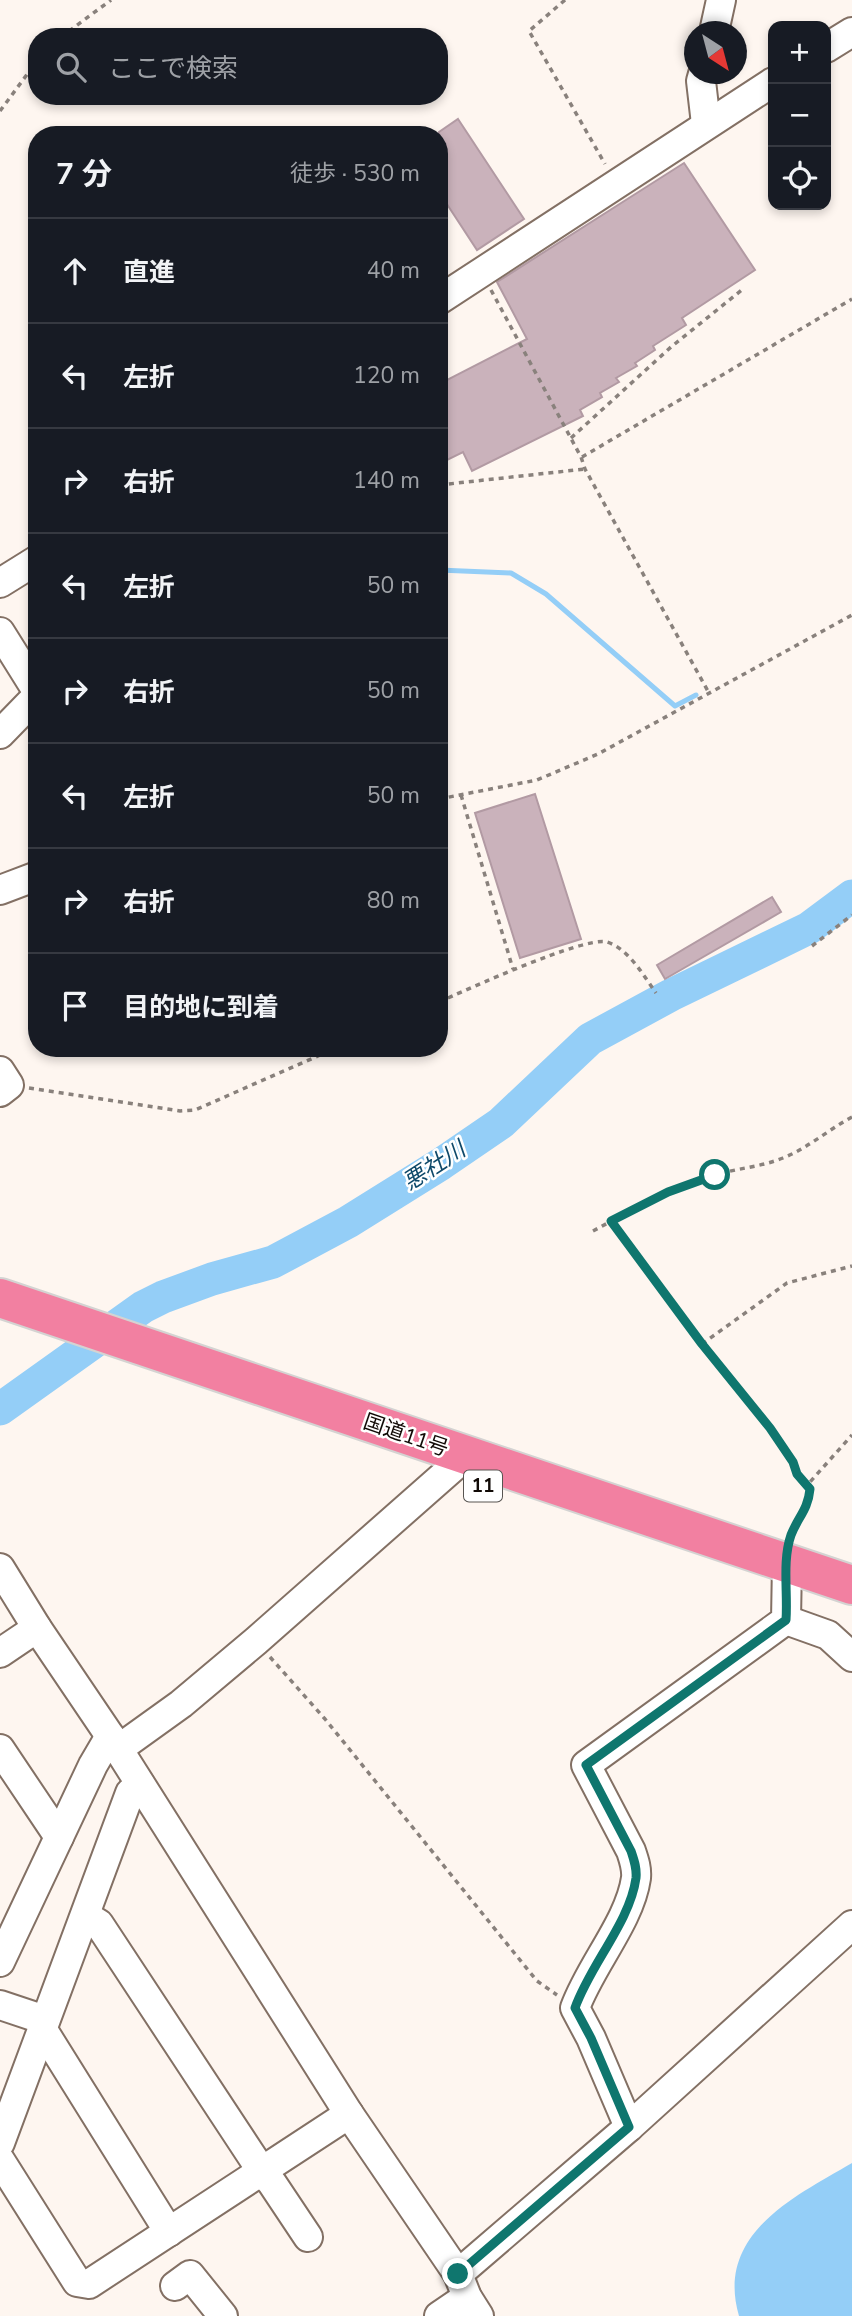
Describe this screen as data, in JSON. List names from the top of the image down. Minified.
{"streets":{"highway":["国道11号","11"]},"water":["悪社川"],"north":"bottom right","page":{"map_buttons":["+","−"],"search":"ここで検索","heading":["7 分","徒歩 · 530 m"],"list":[["直進","40 m"],["左折","120 m"],["右折","140 m"],["左折","50 m"],["右折","50 m"],["左折","50 m"],["右折","80 m"],"目的地に到着"]}}
